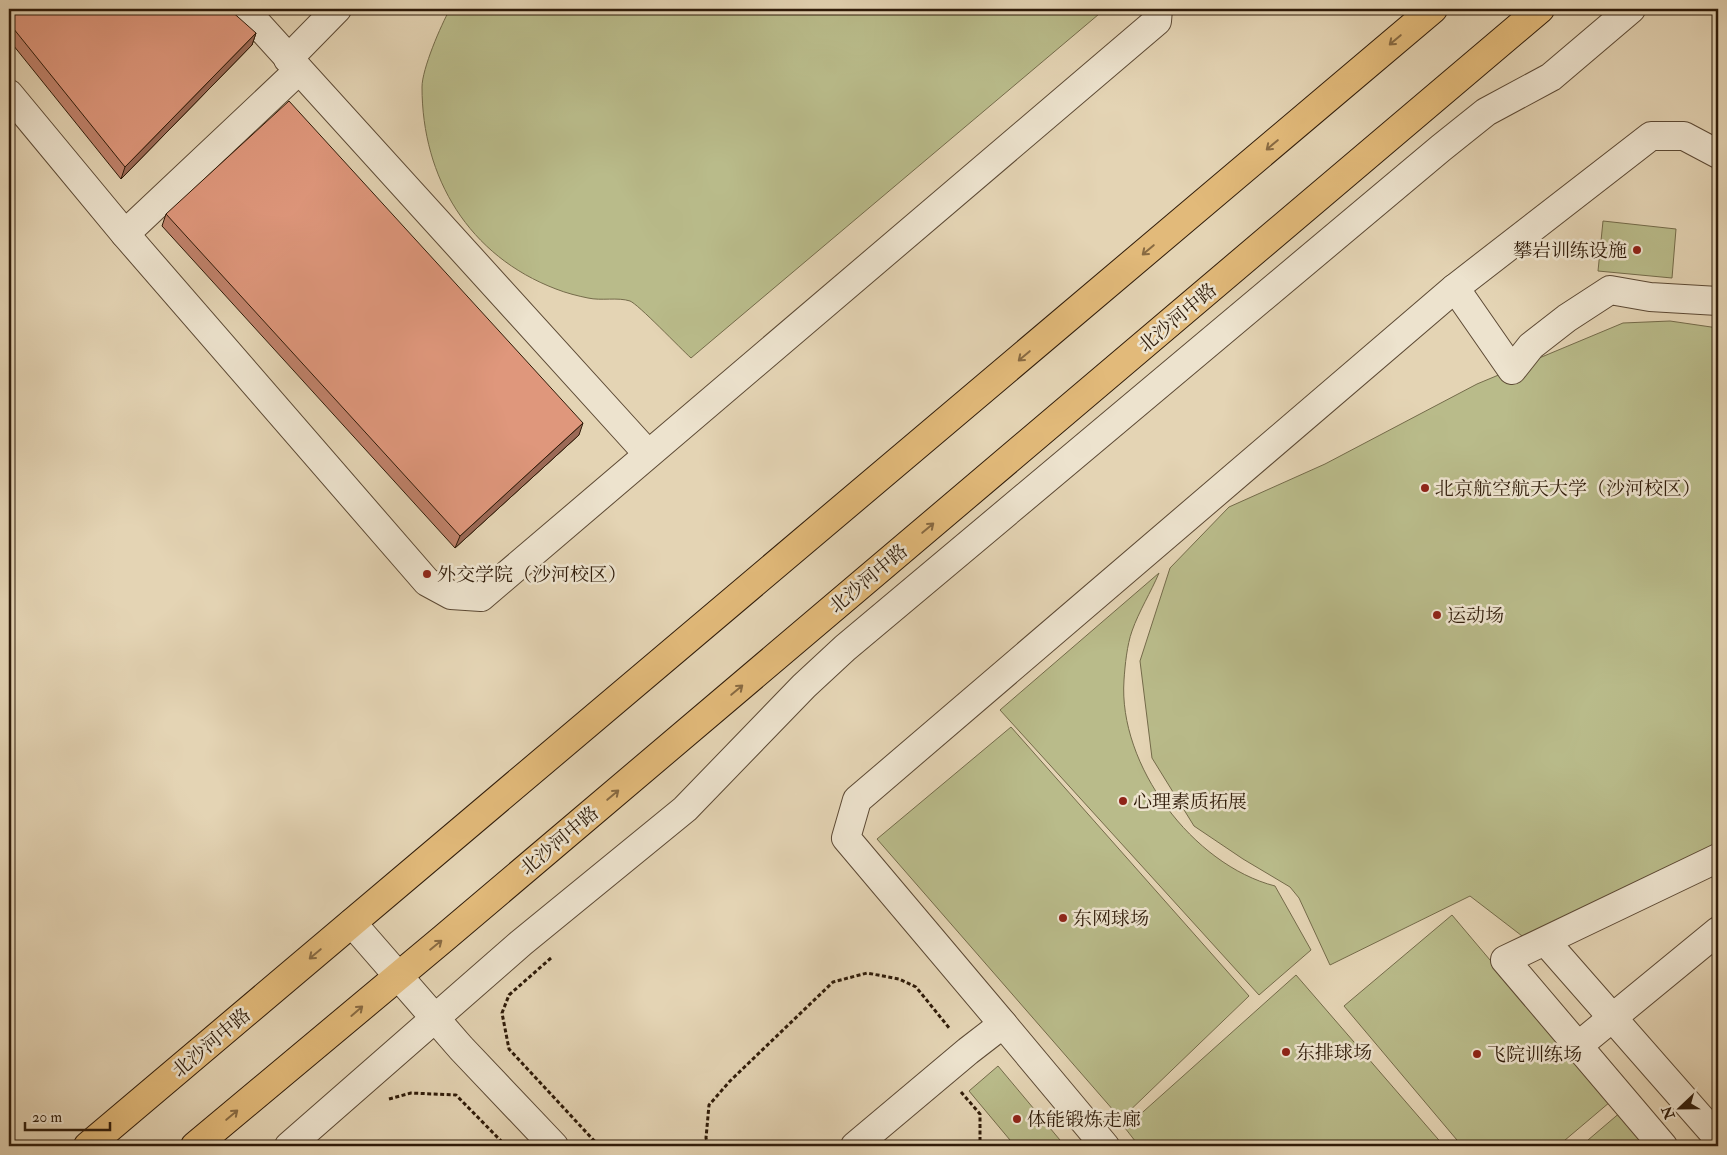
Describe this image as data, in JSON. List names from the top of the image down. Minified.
{"streets":{"main road":["北沙河中路"]},"places":["攀岩训练设施","北京航空航天大学（沙河校区）","外交学院（沙河校区）","运动场","心理素质拓展","东网球场","东排球场","飞院训练场","体能锻炼走廊"],"scale_bar":"20 m","north":"left"}
